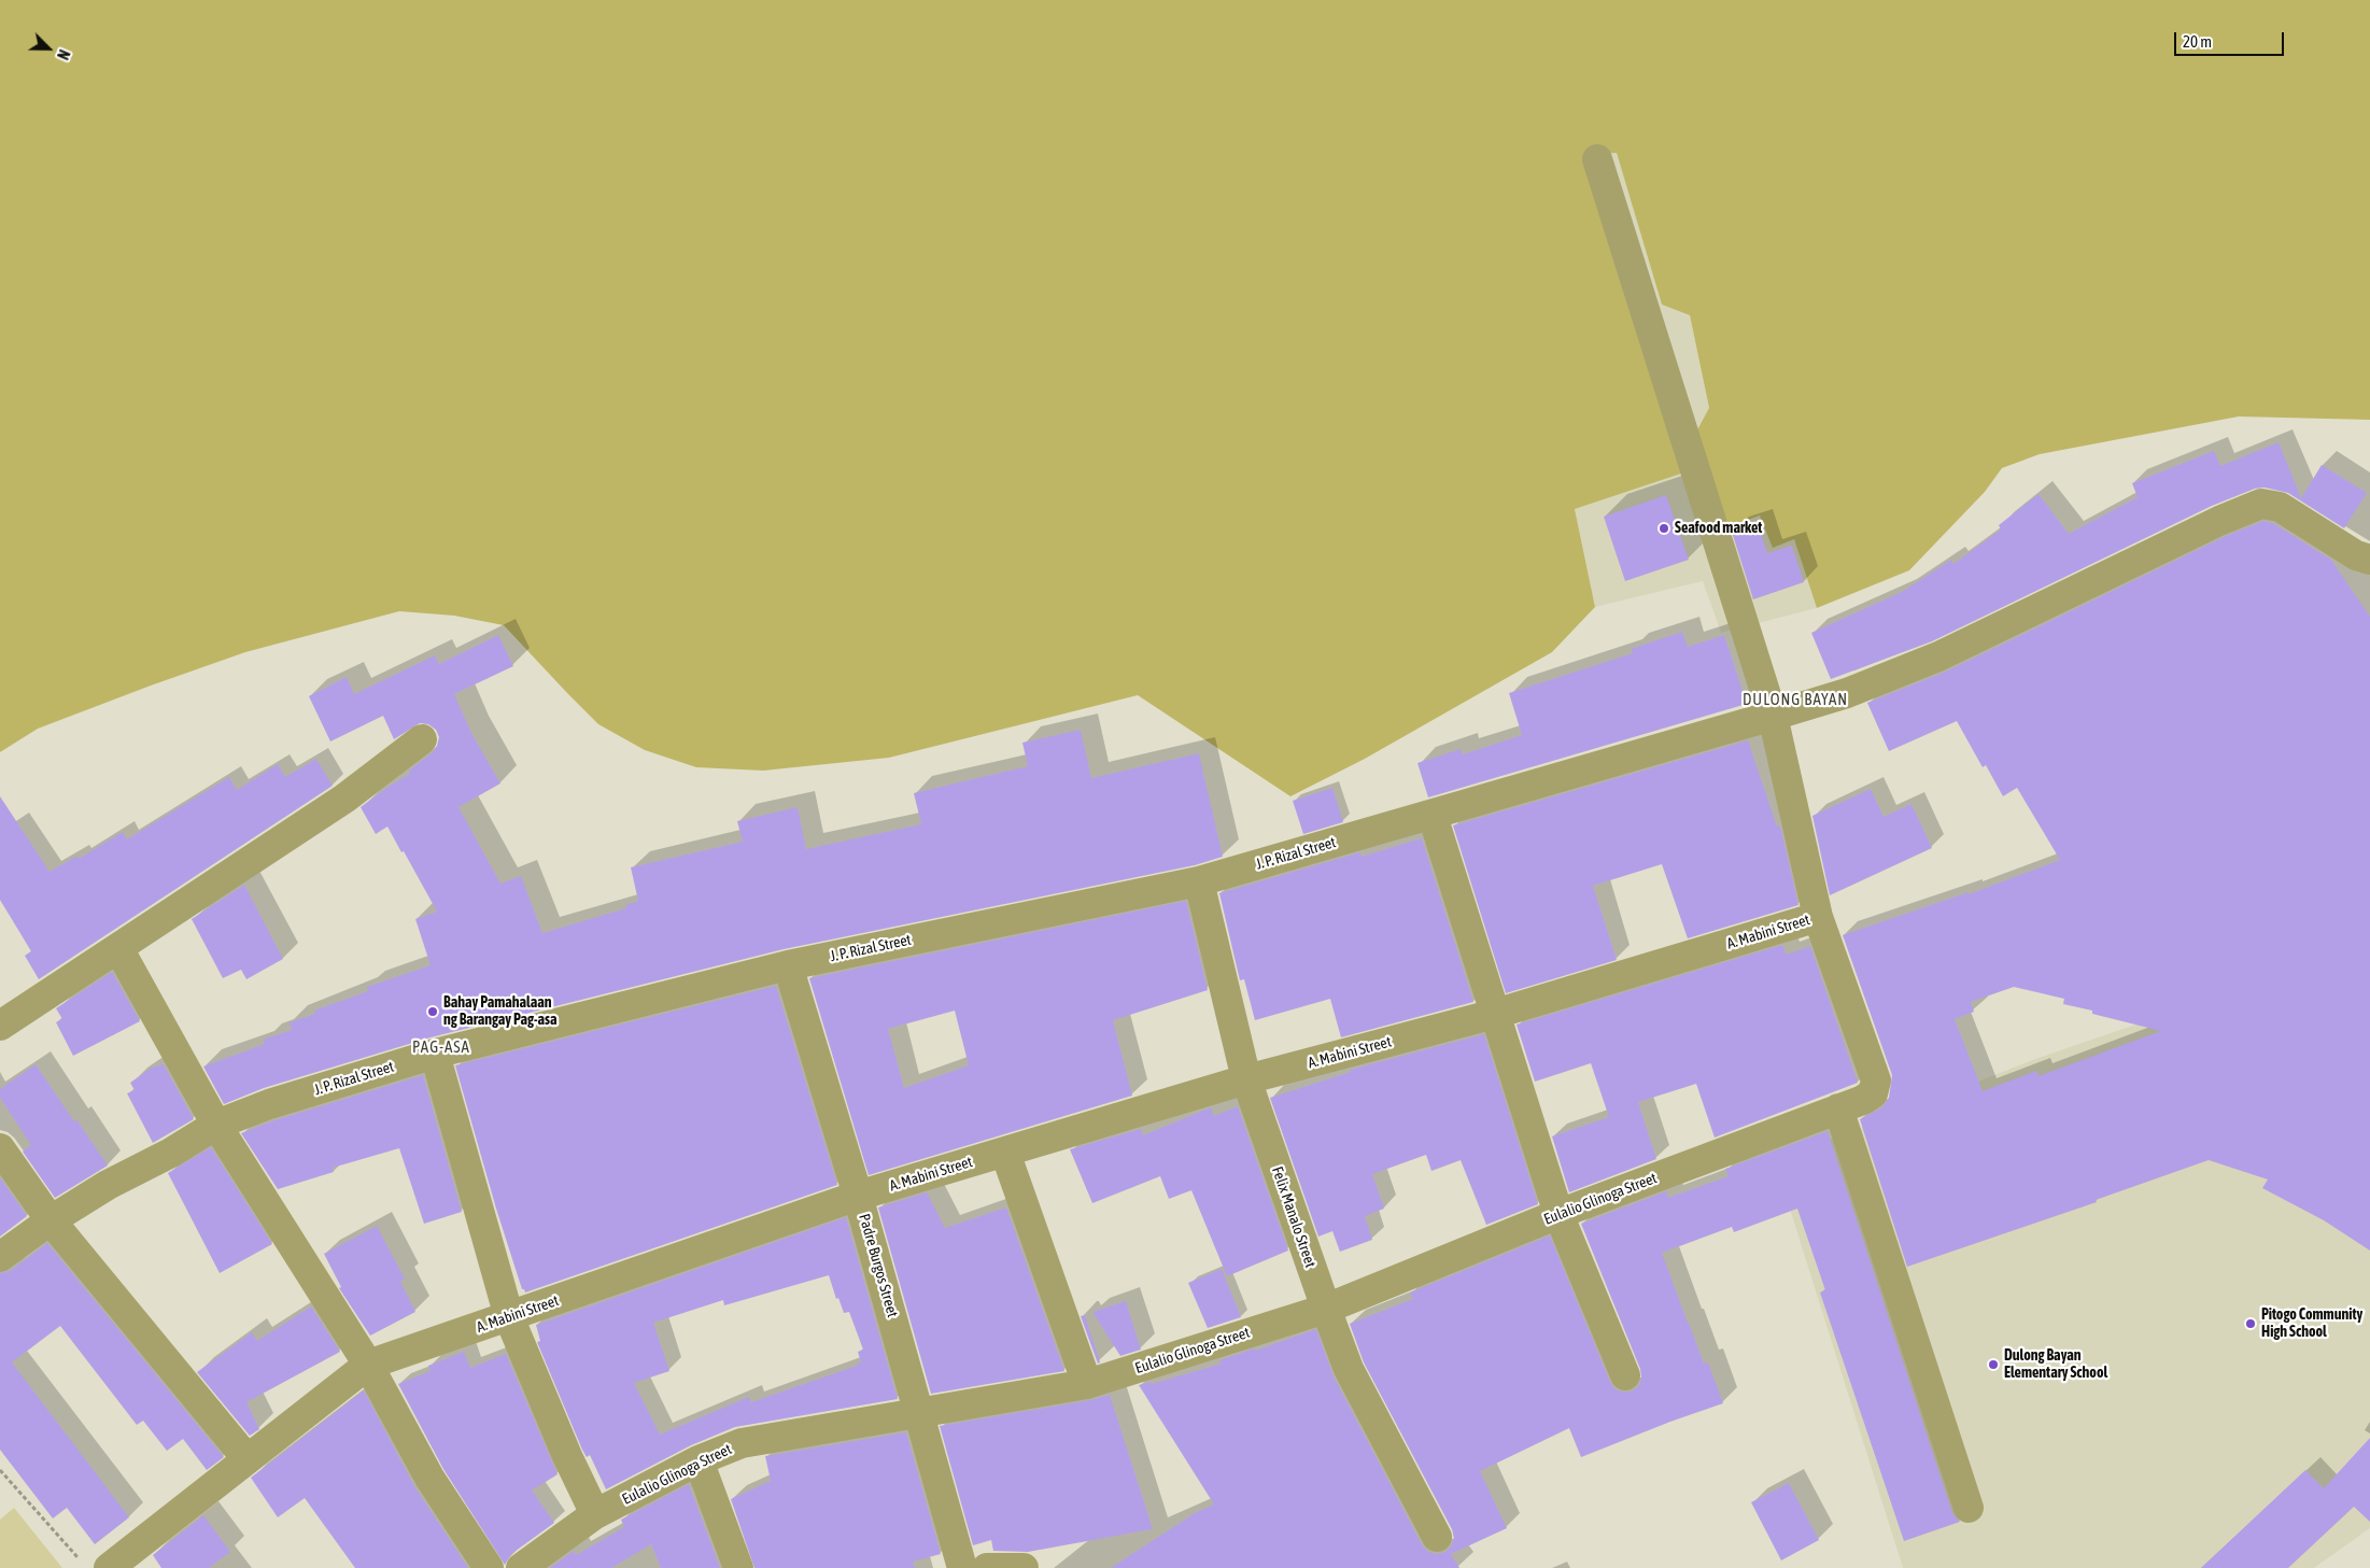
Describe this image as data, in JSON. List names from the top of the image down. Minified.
{"streets":{"street":["J. P. Rizal Street","A. Mabini Street","Eulalio Glinoga Street","Felix Manalo Street","Padre Burgos Street"]},"crossings":[["J. P. Rizal Street","Felix Manalo Street"],["J. P. Rizal Street","Padre Burgos Street"],["A. Mabini Street","Felix Manalo Street"],["A. Mabini Street","Padre Burgos Street"],["Eulalio Glinoga Street","Felix Manalo Street"],["Eulalio Glinoga Street","Padre Burgos Street"]],"districts":["DULONG BAYAN","PAG-ASA"],"places":["Seafood market","Bahay Pamahalaan ng Barangay Pag-asa","Pitogo Community High School","Dulong Bayan Elementary School"],"scale_bar":"20 m","north":"bottom right"}
